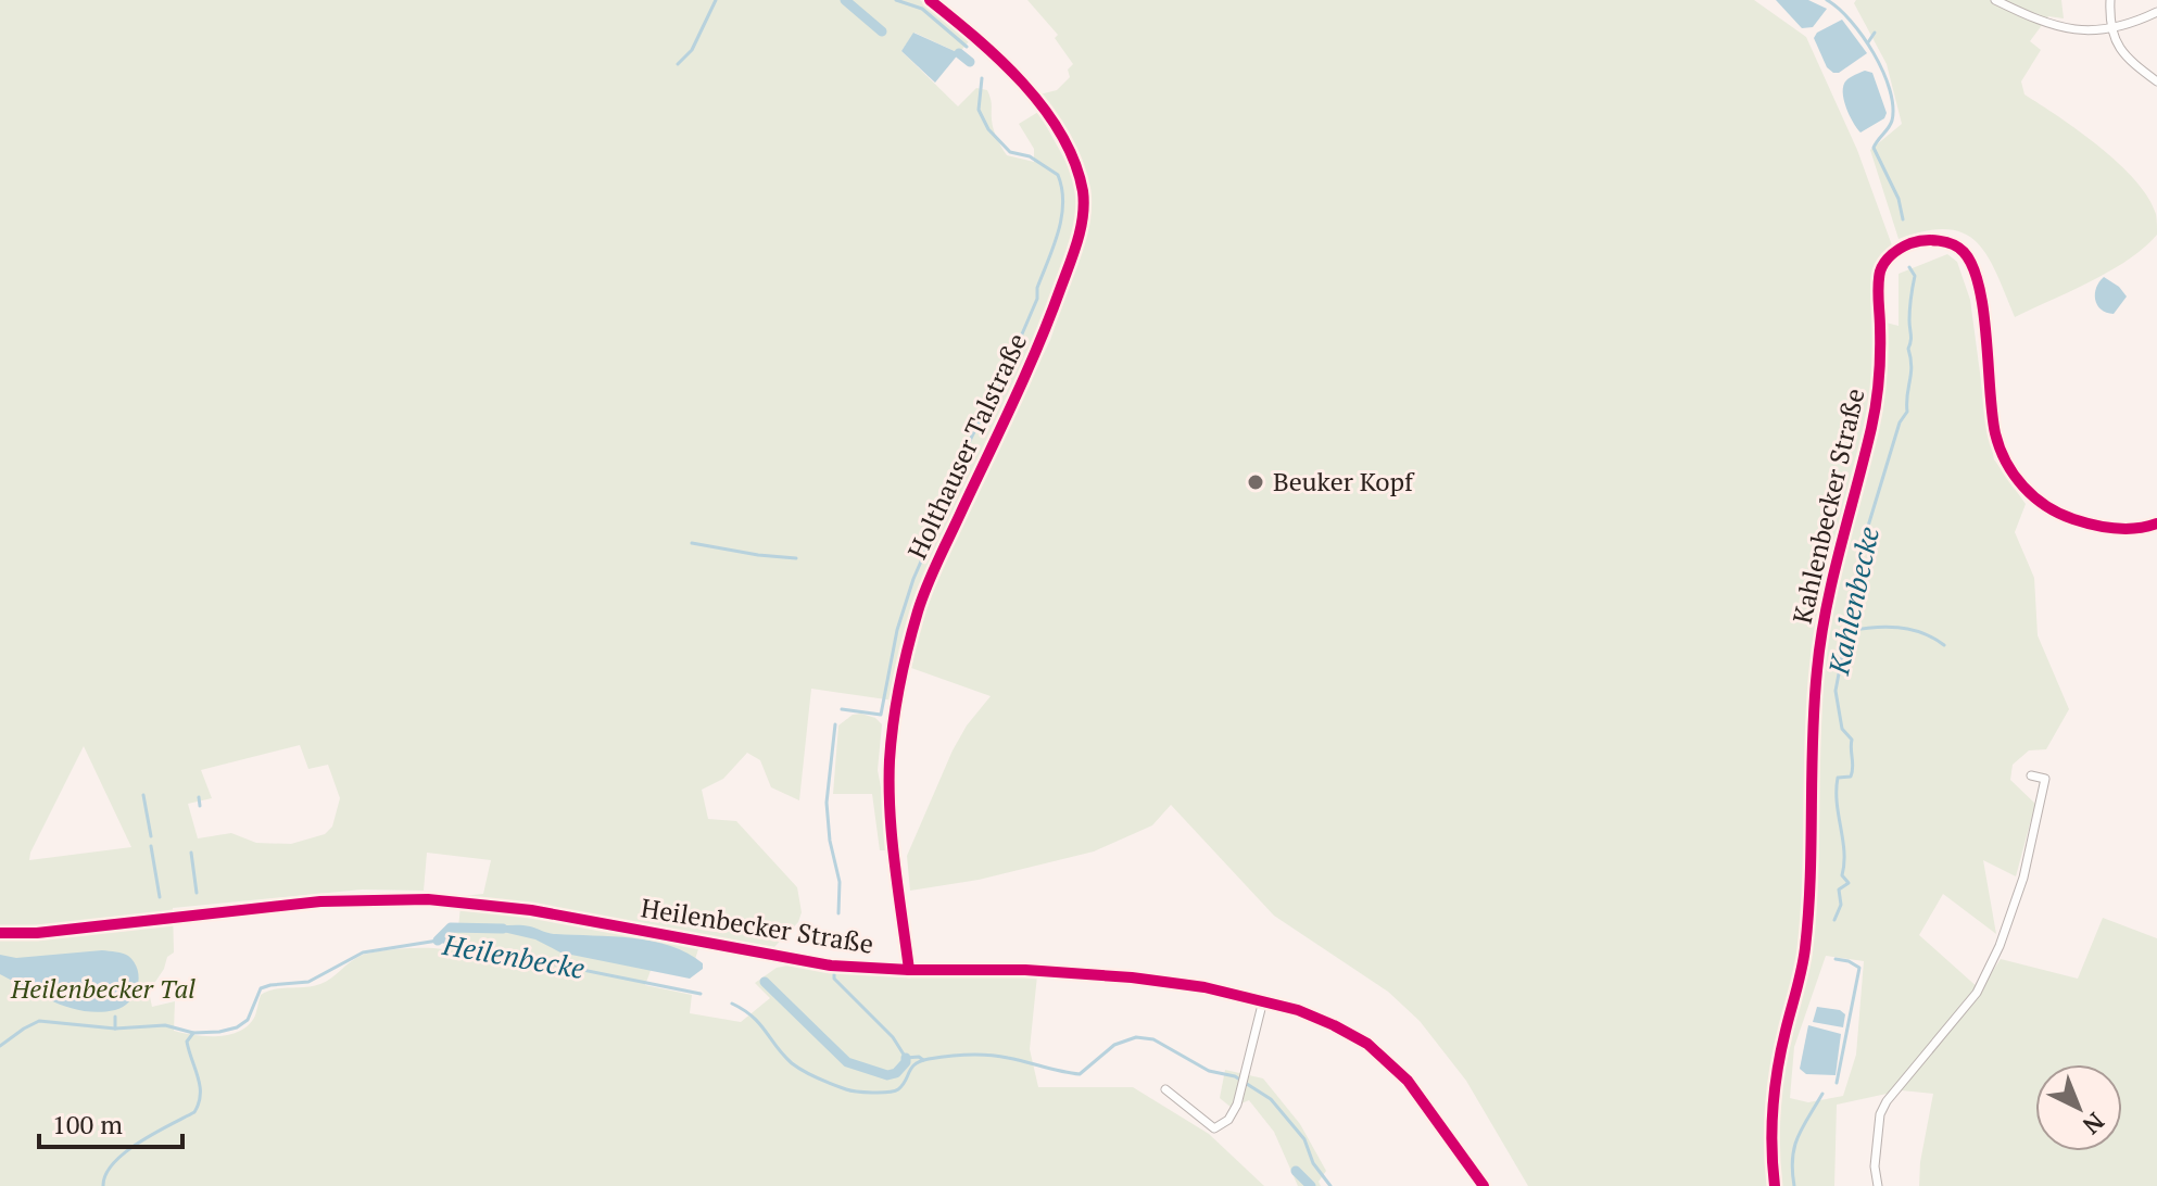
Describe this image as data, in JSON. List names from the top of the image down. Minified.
{"streets":{"main road":["Holthauser Talstraße","Heilenbecker Straße"],"street":["Kahlenbecker Straße"]},"crossings":[["Holthauser Talstraße","Heilenbecker Straße"]],"water":["Kahlenbecke","Heilenbecke"],"parks":["Heilenbecker Tal"],"places":["Beuker Kopf"],"scale_bar":"100 m","north":"bottom right"}
